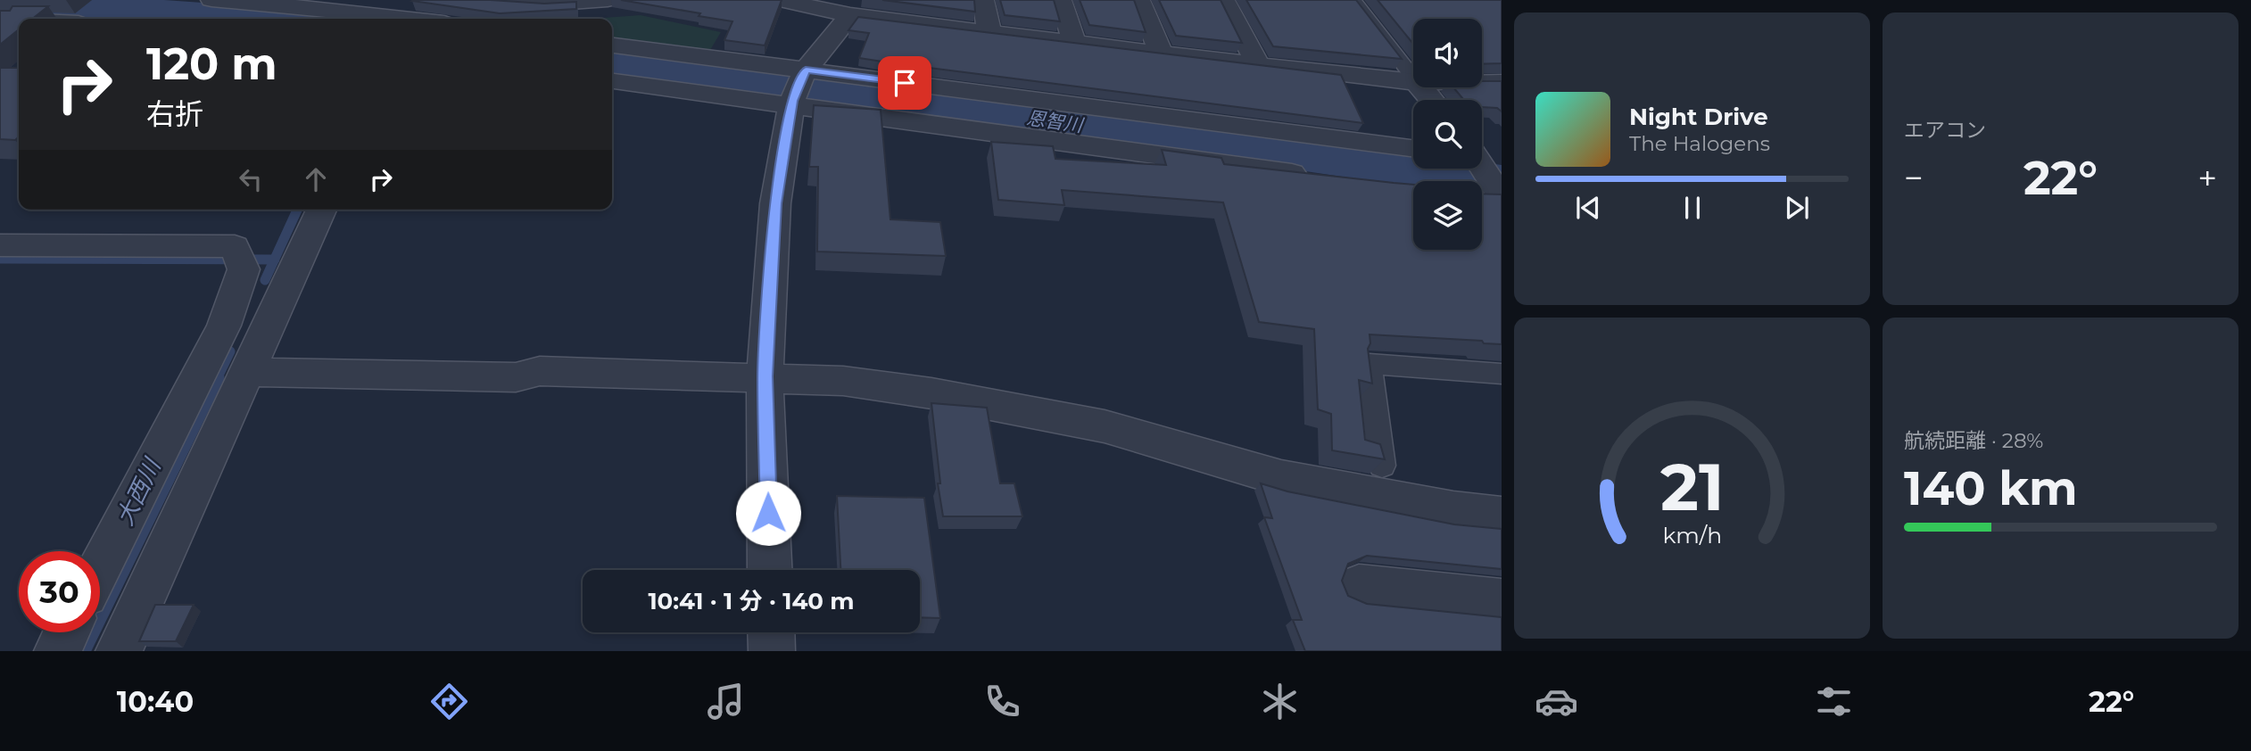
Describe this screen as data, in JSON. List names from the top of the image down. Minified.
{"water":["恩智川","大西川"],"page":{"tile":["エアコン",["航続距離 · 28%","140 km"]],"turn":["120 m","右折"],"song":["Night Drive","The Halogens"],"heat":["−","22°","+"],"limit":"30","trip":"10:41 · 1 分 · 140 m","tabs":["10:40","22°"],"gauge":["21","km/h"]}}
